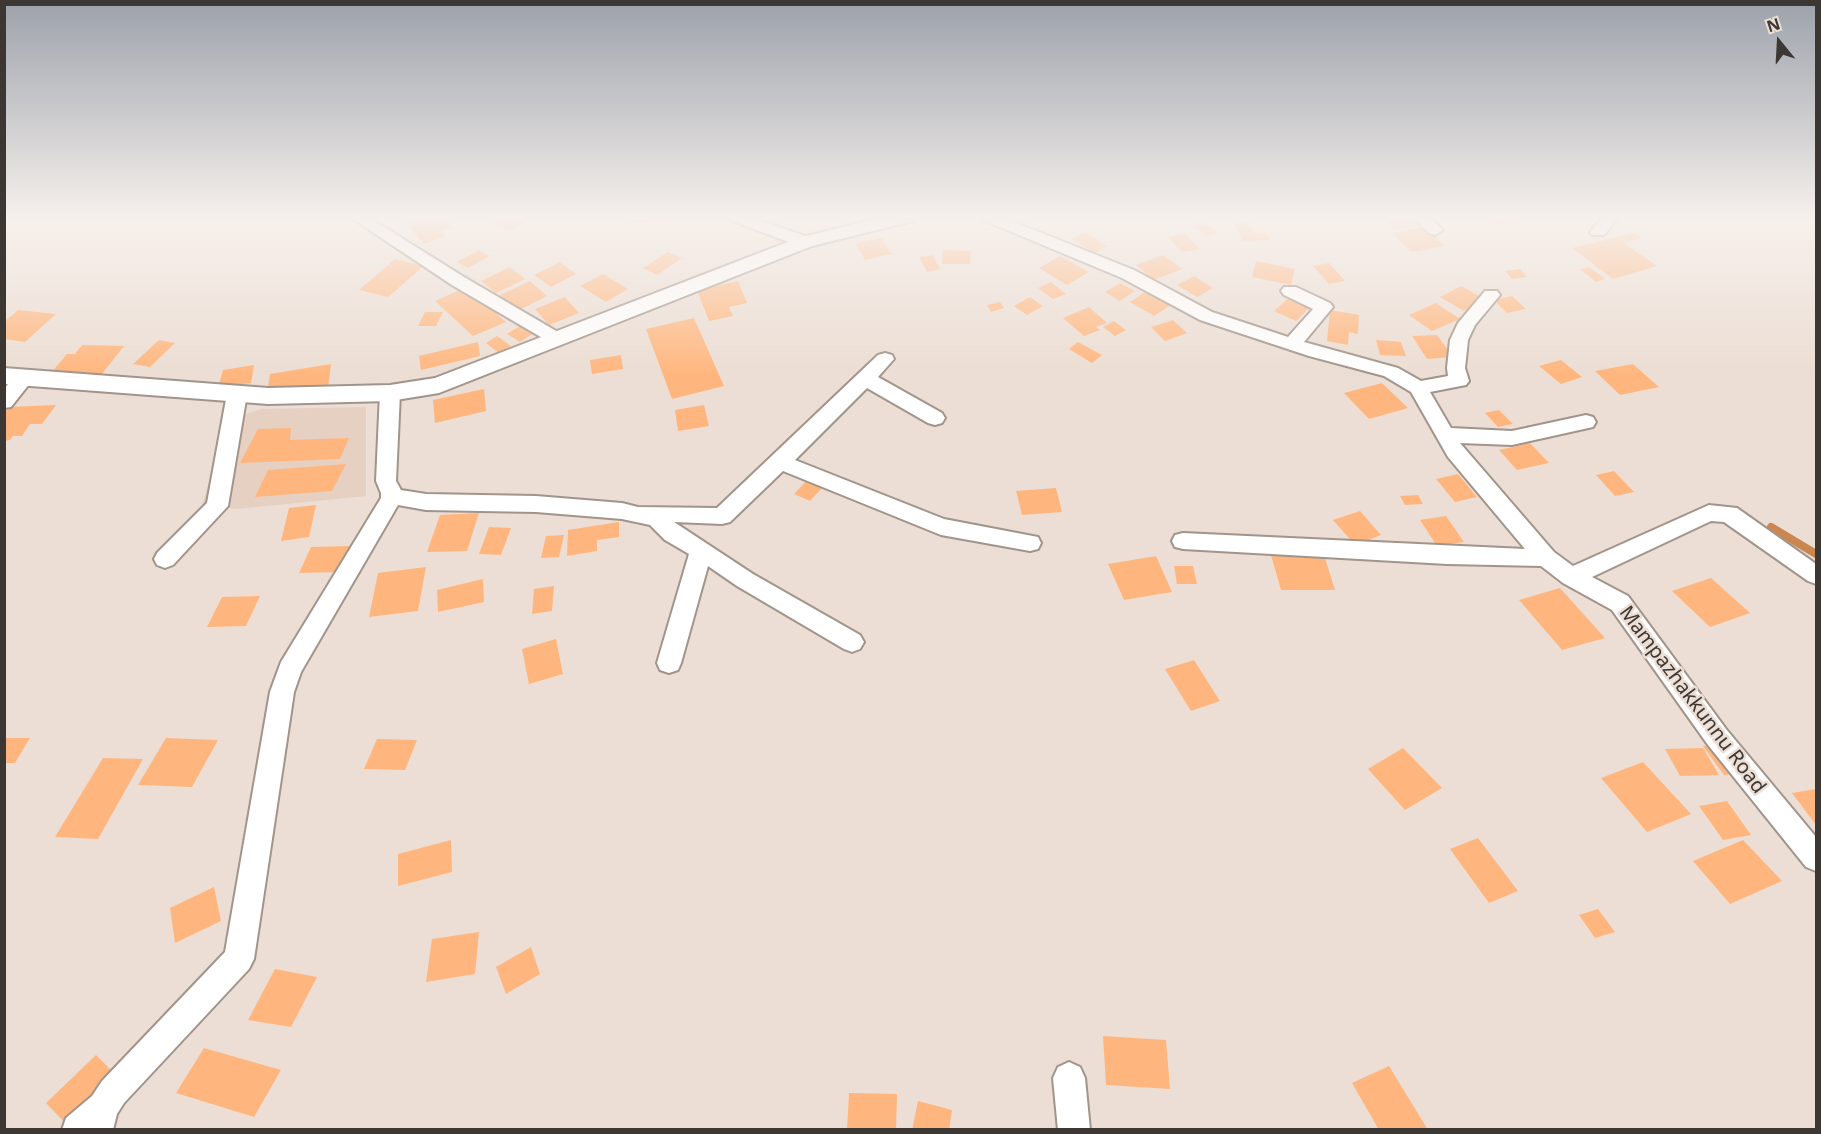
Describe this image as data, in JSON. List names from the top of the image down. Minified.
{"streets":{"street":["Mampazhakkunnu Road"]},"north":"top"}
